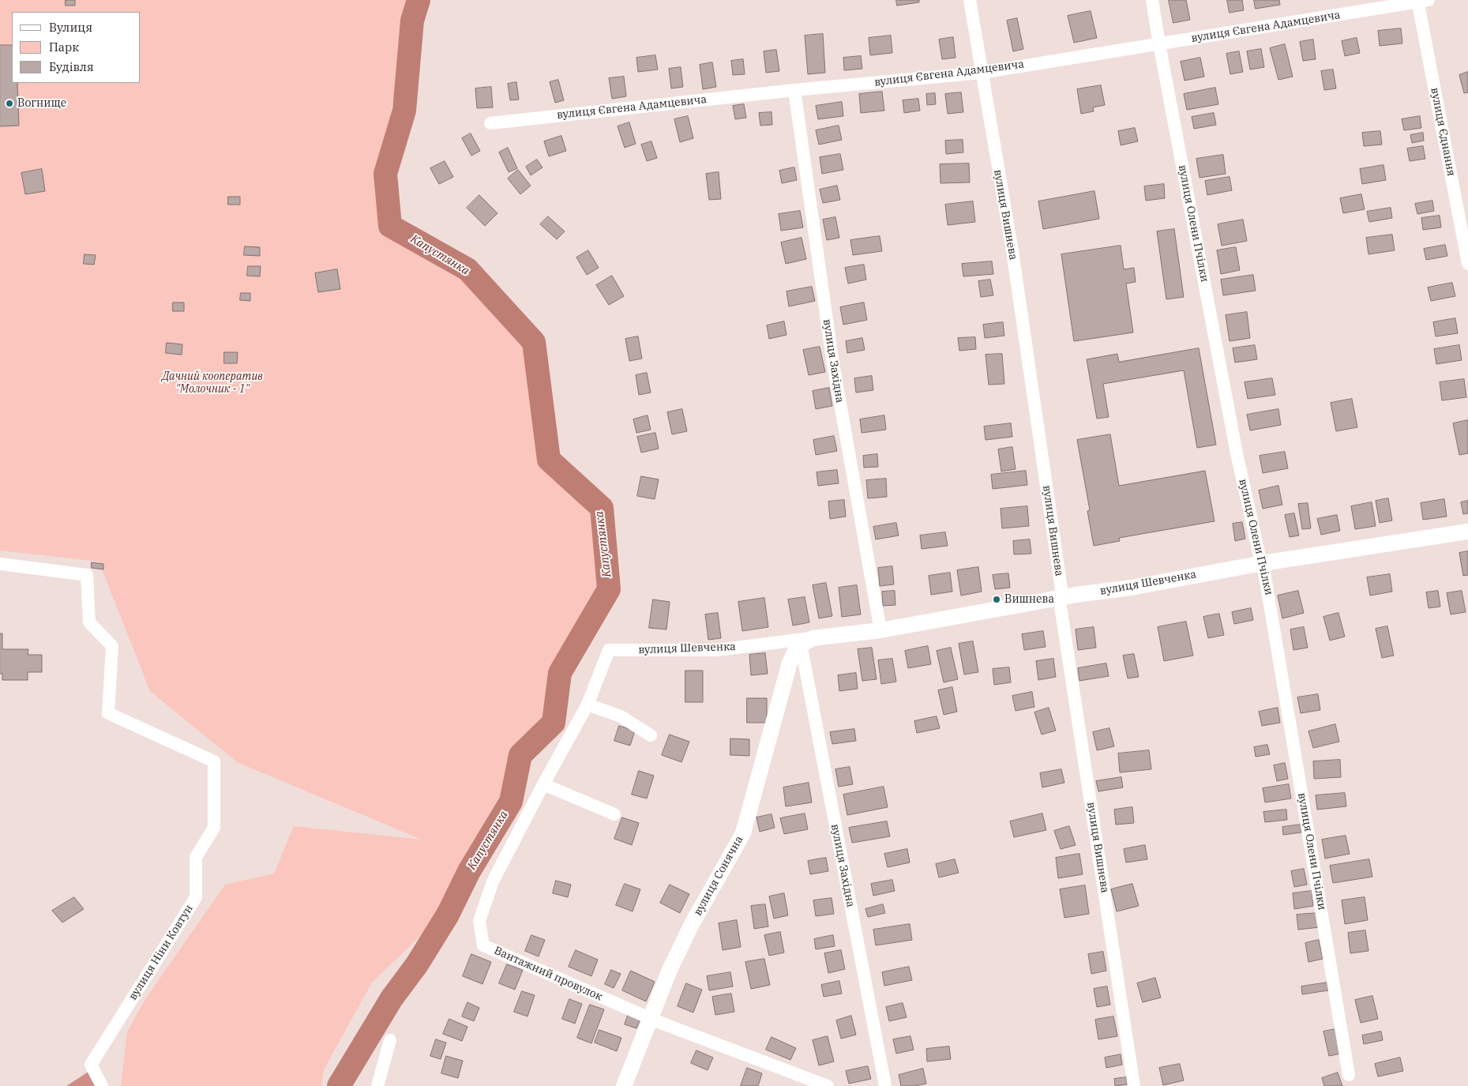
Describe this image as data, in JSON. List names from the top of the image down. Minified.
{"streets":{"street":["вулиця Євгена Адамцевича","вулиця Єднання","вулиця Вишнева","вулиця Олени Пчілки","вулиця Західна","вулиця Шевченка","вулиця Сонячна","вулиця Ніни Ковтун","Вантажний провулок"]},"crossings":[["вулиця Євгена Адамцевича","вулиця Єднання"],["вулиця Євгена Адамцевича","вулиця Вишнева"],["вулиця Євгена Адамцевича","вулиця Олени Пчілки"],["вулиця Євгена Адамцевича","вулиця Західна"],["вулиця Вишнева","вулиця Шевченка"],["вулиця Олени Пчілки","вулиця Шевченка"],["вулиця Західна","вулиця Шевченка"],["вулиця Західна","вулиця Сонячна"],["вулиця Шевченка","Вантажний провулок"],["вулиця Сонячна","Вантажний провулок"]],"water":["Капустянка"],"parks":["Дачний кооператив \"Молочник - 1\""],"places":["Вогнище","Вишнева"],"legend":["Вулиця","Парк","Будівля"]}
